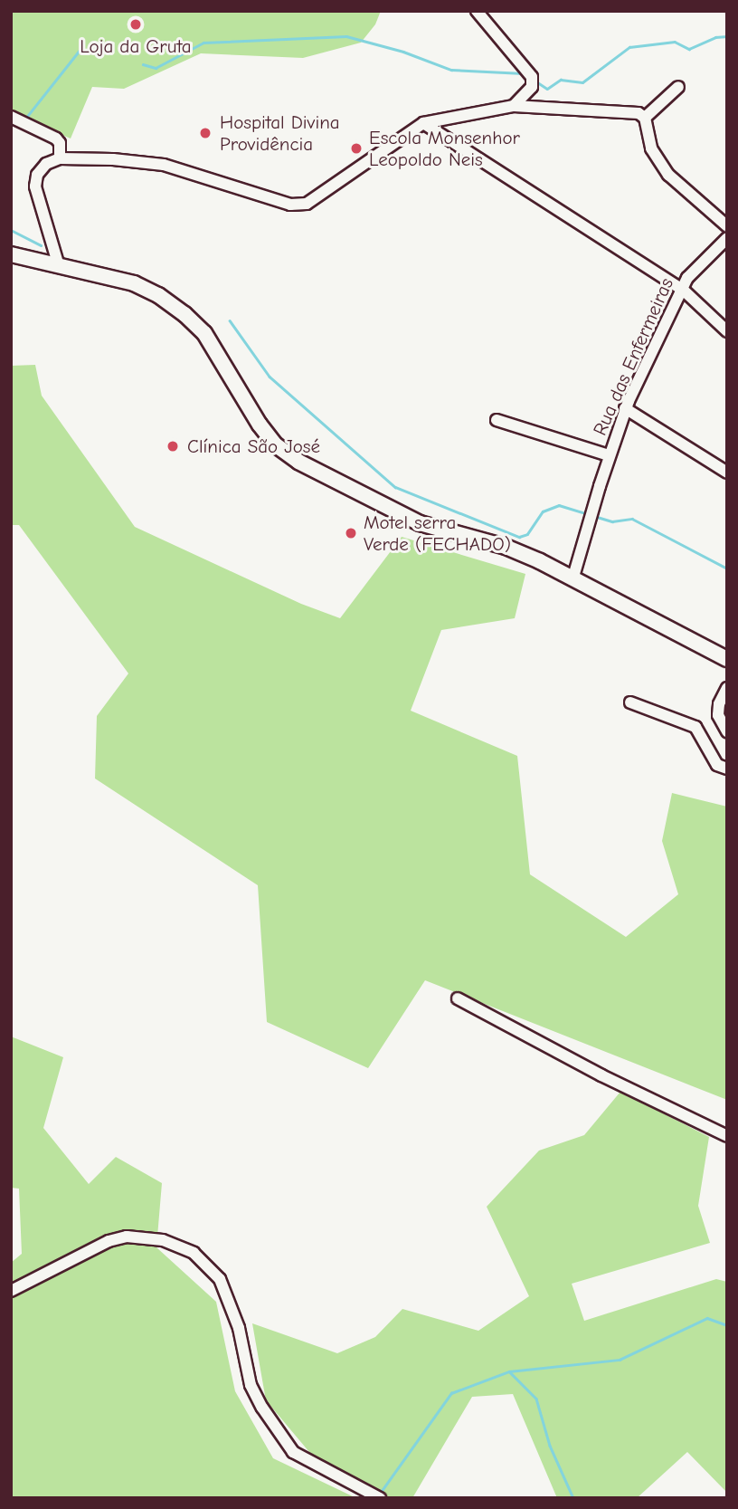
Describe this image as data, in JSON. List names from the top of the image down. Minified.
{"streets":{"street":["Rua das Enfermeiras"]},"places":["Loja da Gruta","Hospital Divina Providência","Escola Monsenhor Leopoldo Neis","Clínica São José","Motel serra Verde (FECHADO)"]}
